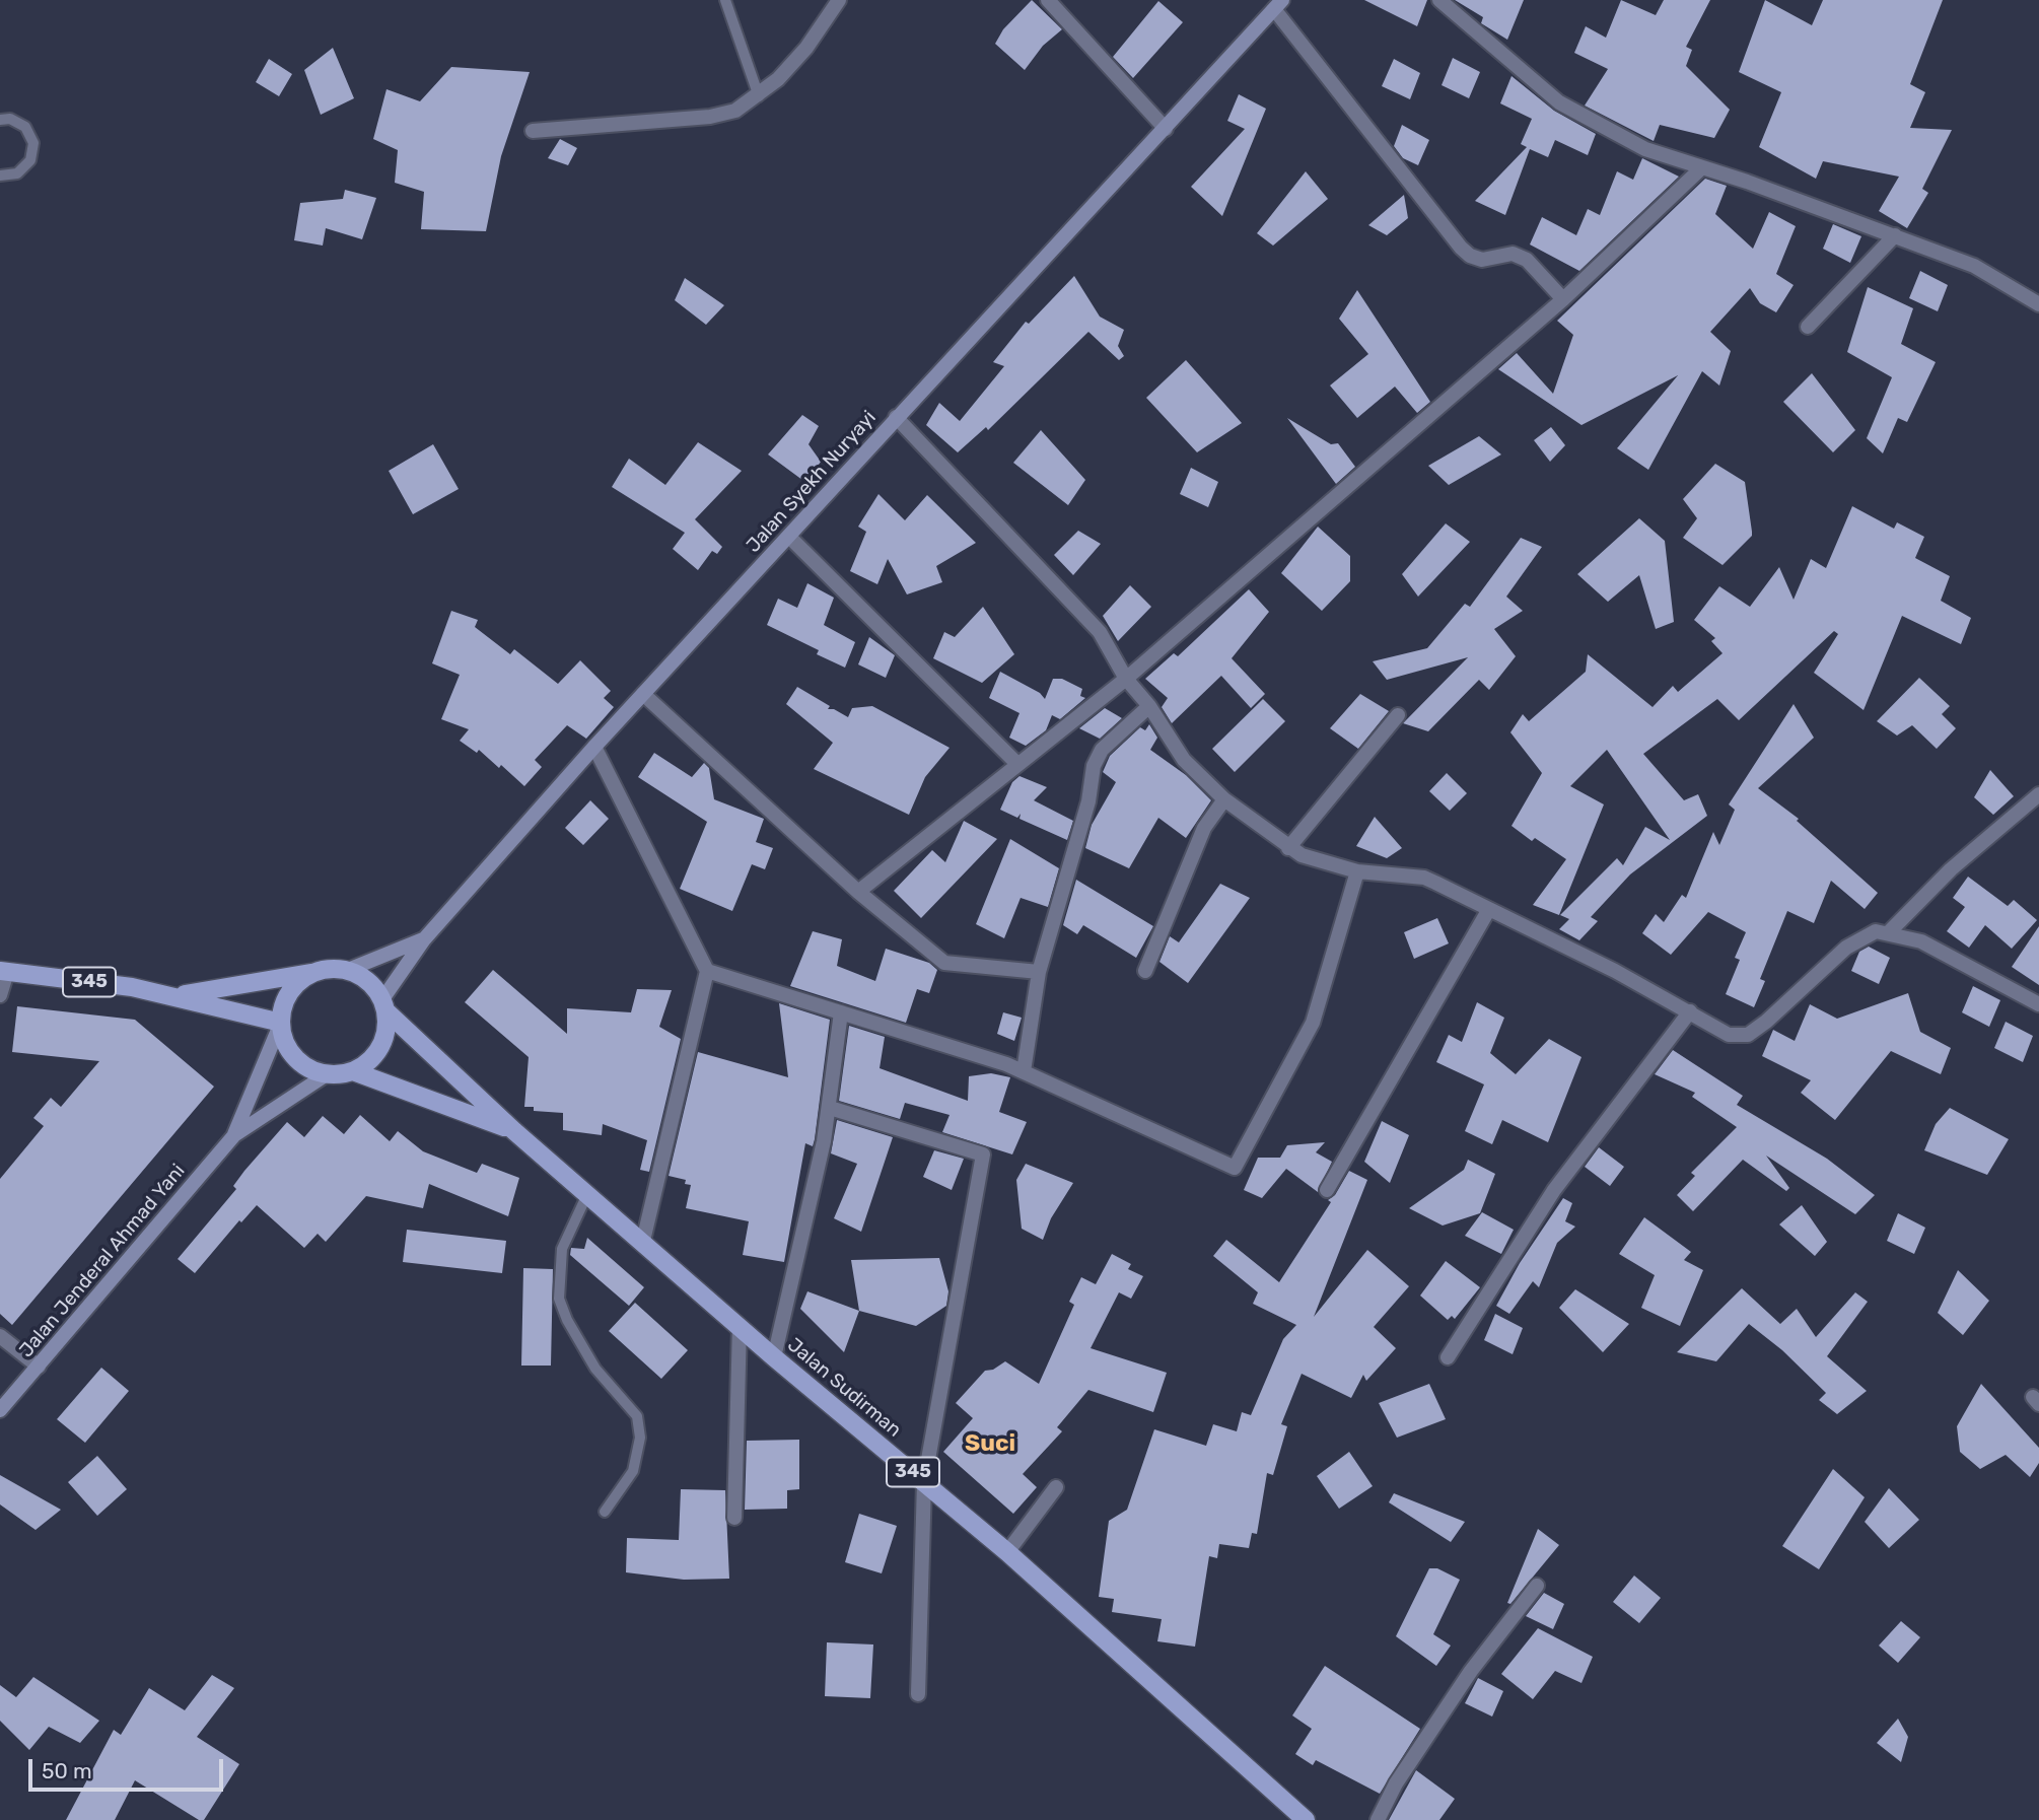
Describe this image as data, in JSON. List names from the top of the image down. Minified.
{"streets":{"main road":["Jalan Syekh Nuryayi","345","Jalan Jenderal Ahmad Yani","Jalan Sudirman"]},"crossings":[["Jalan Syekh Nuryayi","345"],["Jalan Syekh Nuryayi","Jalan Jenderal Ahmad Yani"],["Jalan Syekh Nuryayi","Jalan Sudirman"],["345","Jalan Jenderal Ahmad Yani"],["345","Jalan Sudirman"],["Jalan Jenderal Ahmad Yani","Jalan Sudirman"]],"districts":["Suci"],"scale_bar":"50 m"}
